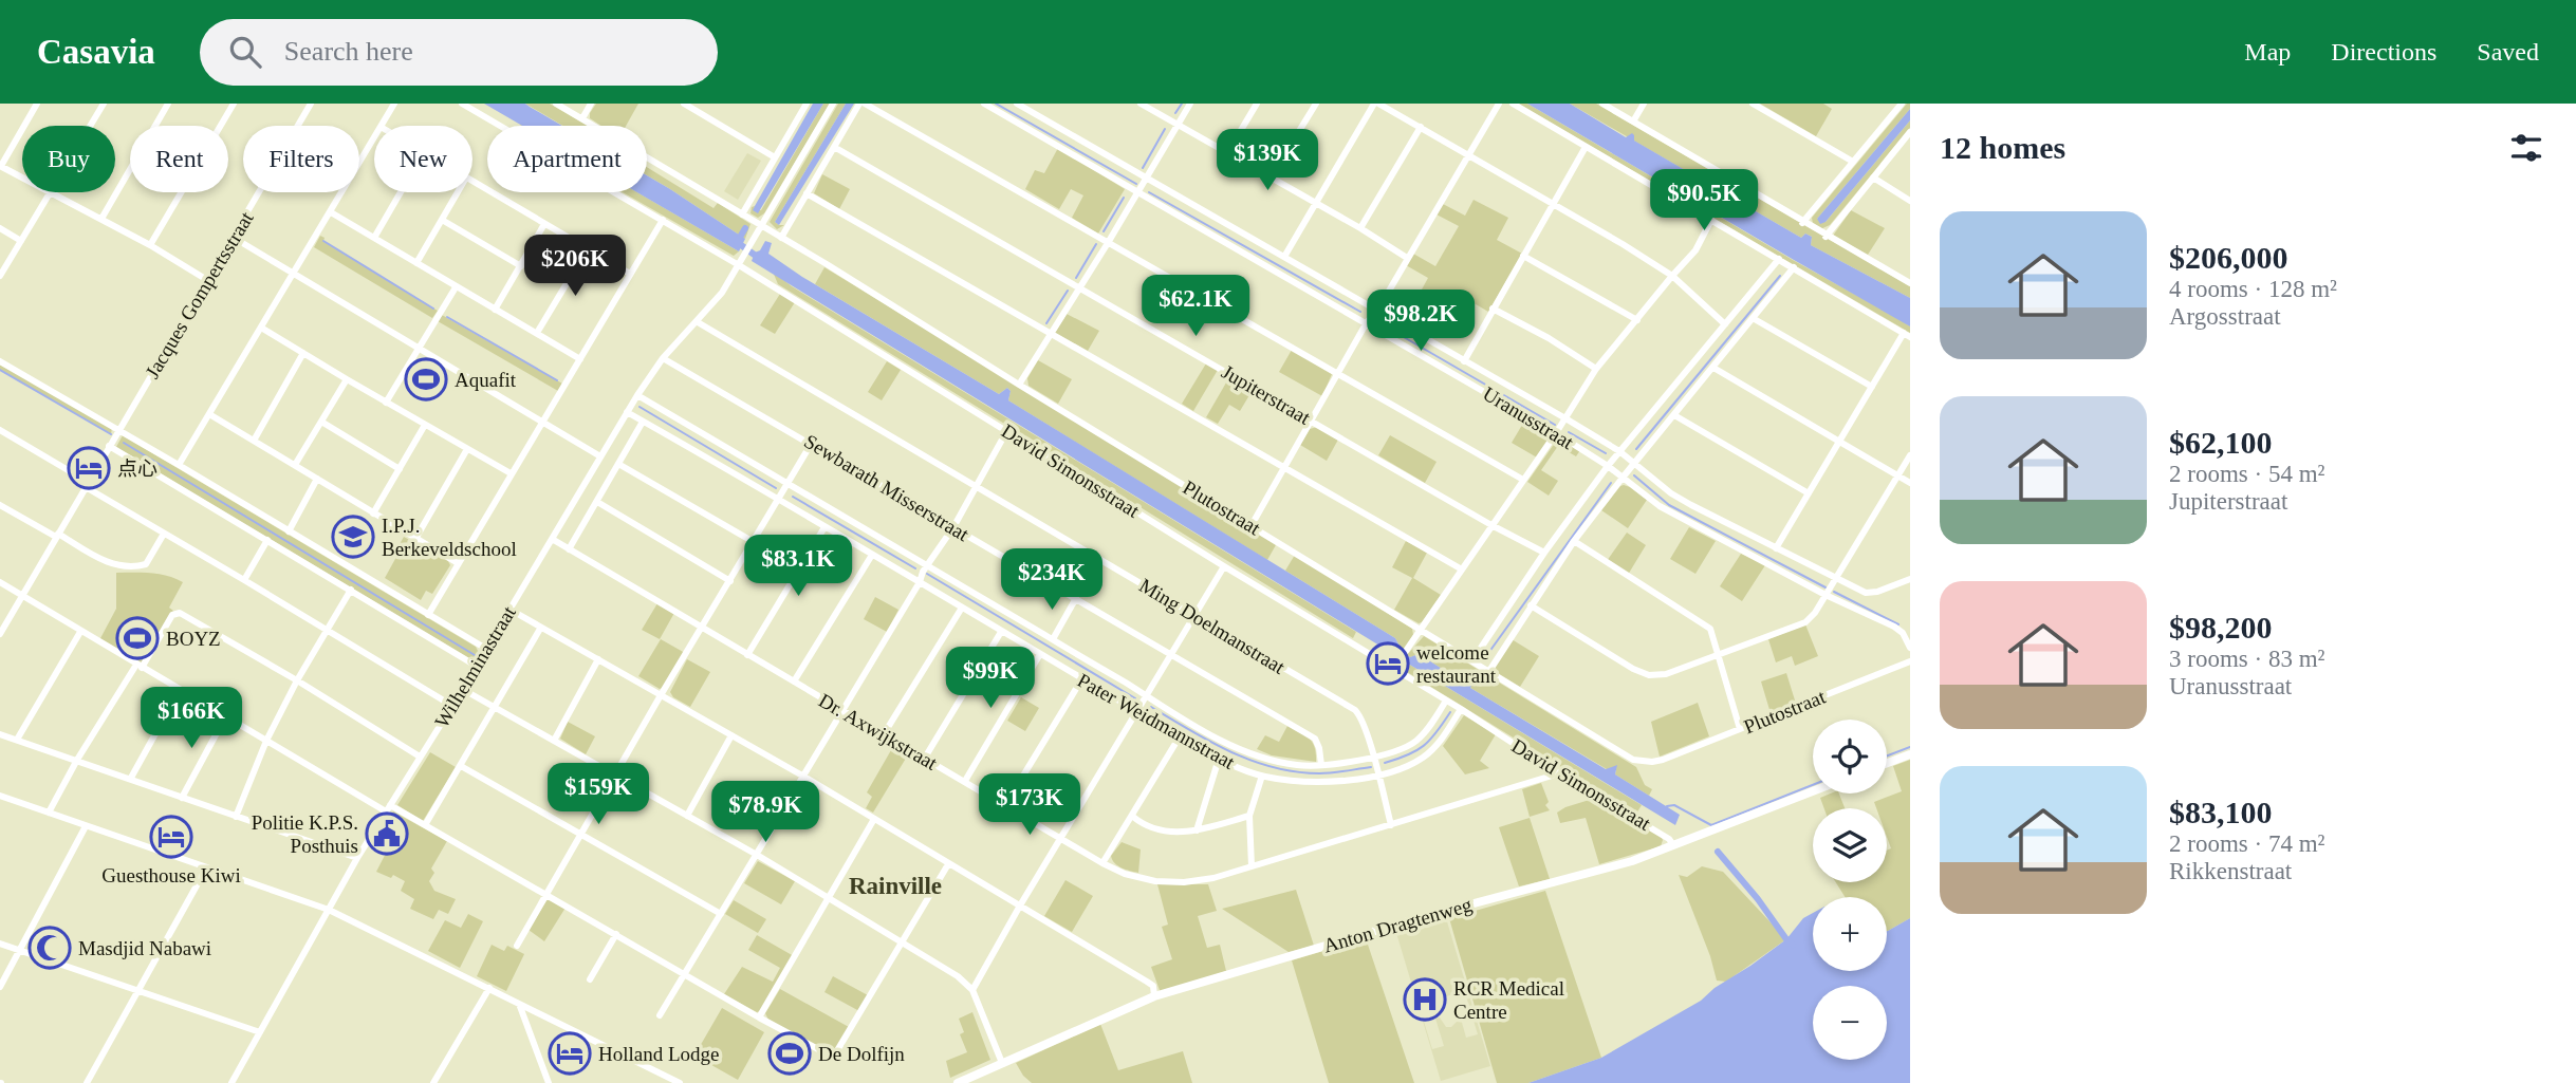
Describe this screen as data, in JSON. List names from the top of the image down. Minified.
{"streets":{"main road":["Anton Dragtenweg"],"street":["Jacques Gompertsstraat","Jupiterstraat","Uranusstraat","David Simonsstraat","Sewbarath Misserstraat","Plutostraat","Ming Doelmanstraat","Wilhelminastraat","Pater Weidmannstraat","Dr. Axwijkstraat"]},"crossings":[["David Simonsstraat","Wilhelminastraat"],["David Simonsstraat","Pater Weidmannstraat"],["David Simonsstraat","Dr. Axwijkstraat"],["David Simonsstraat","Anton Dragtenweg"],["Sewbarath Misserstraat","Wilhelminastraat"],["Sewbarath Misserstraat","Pater Weidmannstraat"],["Plutostraat","Wilhelminastraat"],["Ming Doelmanstraat","Wilhelminastraat"],["Ming Doelmanstraat","Pater Weidmannstraat"],["Ming Doelmanstraat","Dr. Axwijkstraat"],["Wilhelminastraat","Pater Weidmannstraat"],["Wilhelminastraat","Dr. Axwijkstraat"]],"districts":["Rainville"],"places":{"sports":["Aquafit","BOYZ","De Dolfijn"],"hotel":["点心","welcome restaurant","Guesthouse Kiwi","Holland Lodge"],"school or university":["I.P.J. Berkeveldschool"],"public building":["Politie K.P.S. Posthuis"],"mosque":["Masdjid Nabawi"],"hospital":["RCR Medical Centre"]},"page":{"header":"Casavia","search":"Search here","nav":["Map","Directions","Saved"],"heading":"12 homes","chip":["Buy","Rent","Filters","New","Apartment"],"price":["$139K","$90.5K","$206K","$62.1K","$98.2K","$83.1K","$234K","$99K","$166K","$159K","$173K","$78.9K"],"list":[{"name":"$206,000","note":"4 rooms · 128 m² · Argosstraat"},{"name":"$62,100","note":"2 rooms · 54 m² · Jupiterstraat"},{"name":"$98,200","note":"3 rooms · 83 m² · Uranusstraat"},{"name":"$83,100","note":"2 rooms · 74 m² · Rikkenstraat"}],"map_buttons":["+","−"]}}
